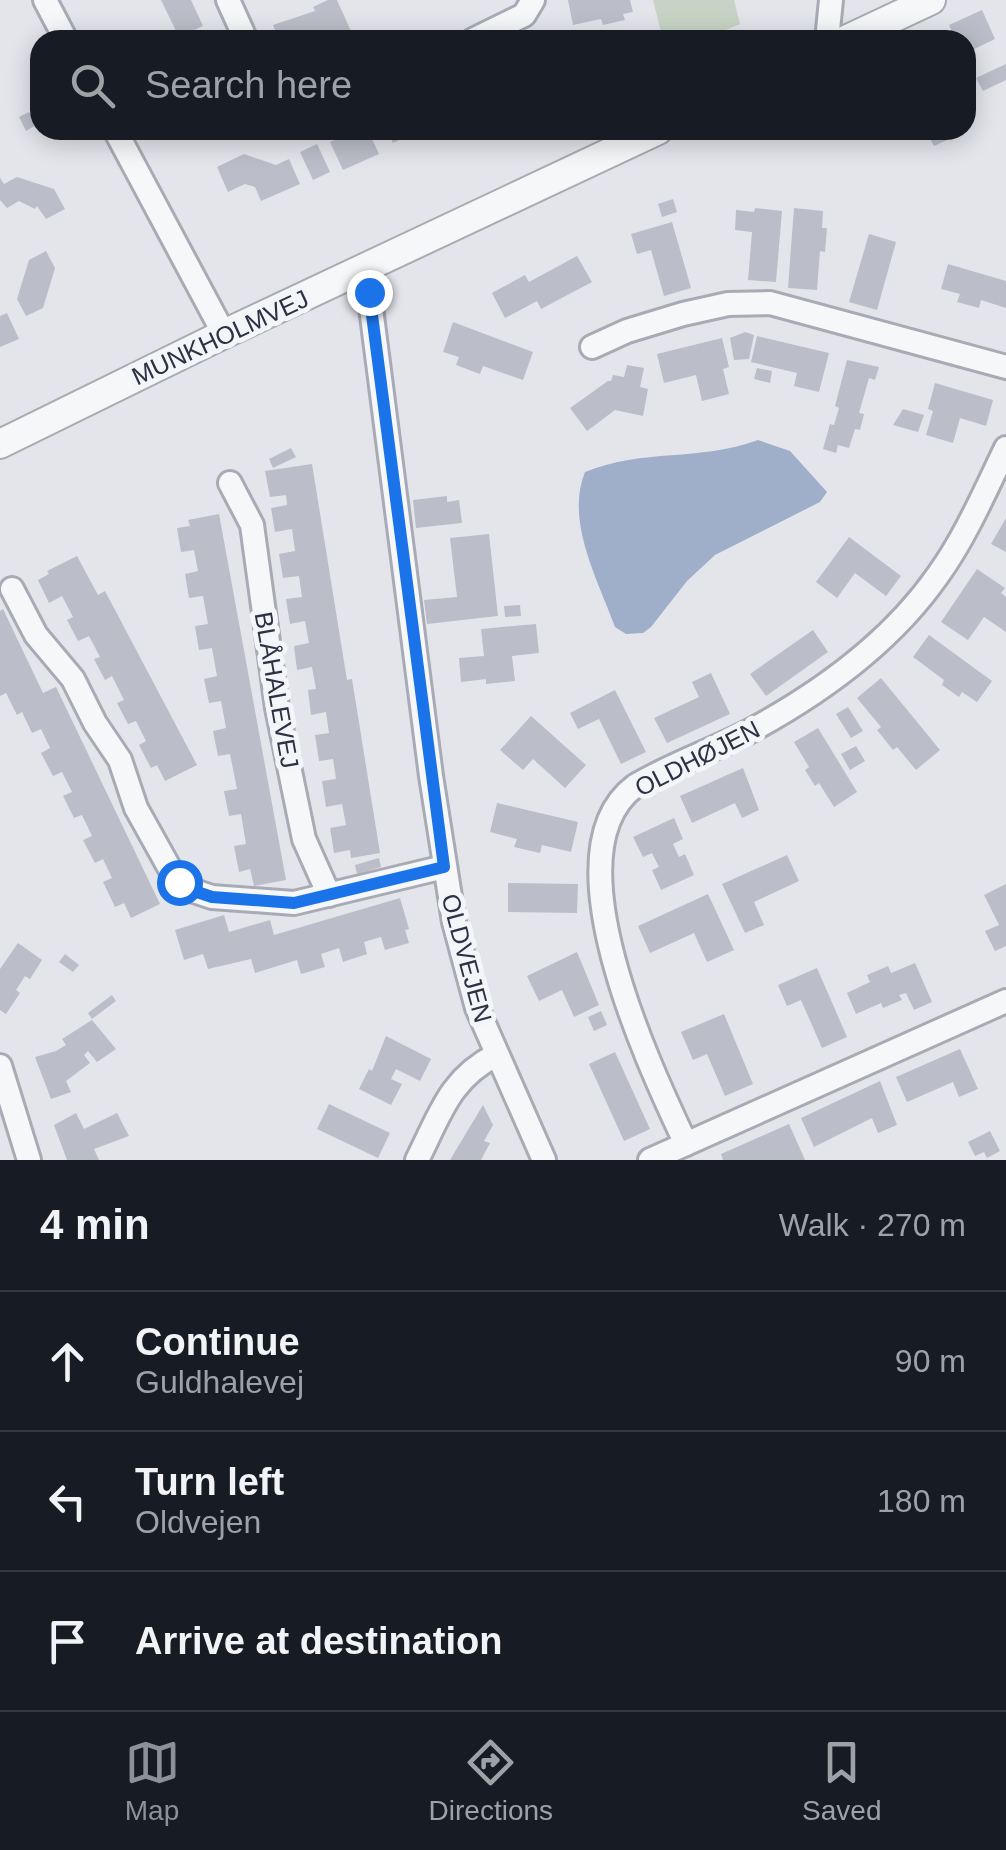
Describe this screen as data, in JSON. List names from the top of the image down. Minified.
{"streets":{"street":["MUNKHOLMVEJ","BLÅHALEVEJ","OLDHØJEN","OLDVEJEN"]},"crossings":[["MUNKHOLMVEJ","OLDVEJEN"]],"page":{"search":"Search here","heading":["4 min","Walk · 270 m"],"list":[["Continue","Guldhalevej","90 m"],["Turn left","Oldvejen","180 m"],"Arrive at destination"],"nav":["Map","Directions","Saved"]}}
